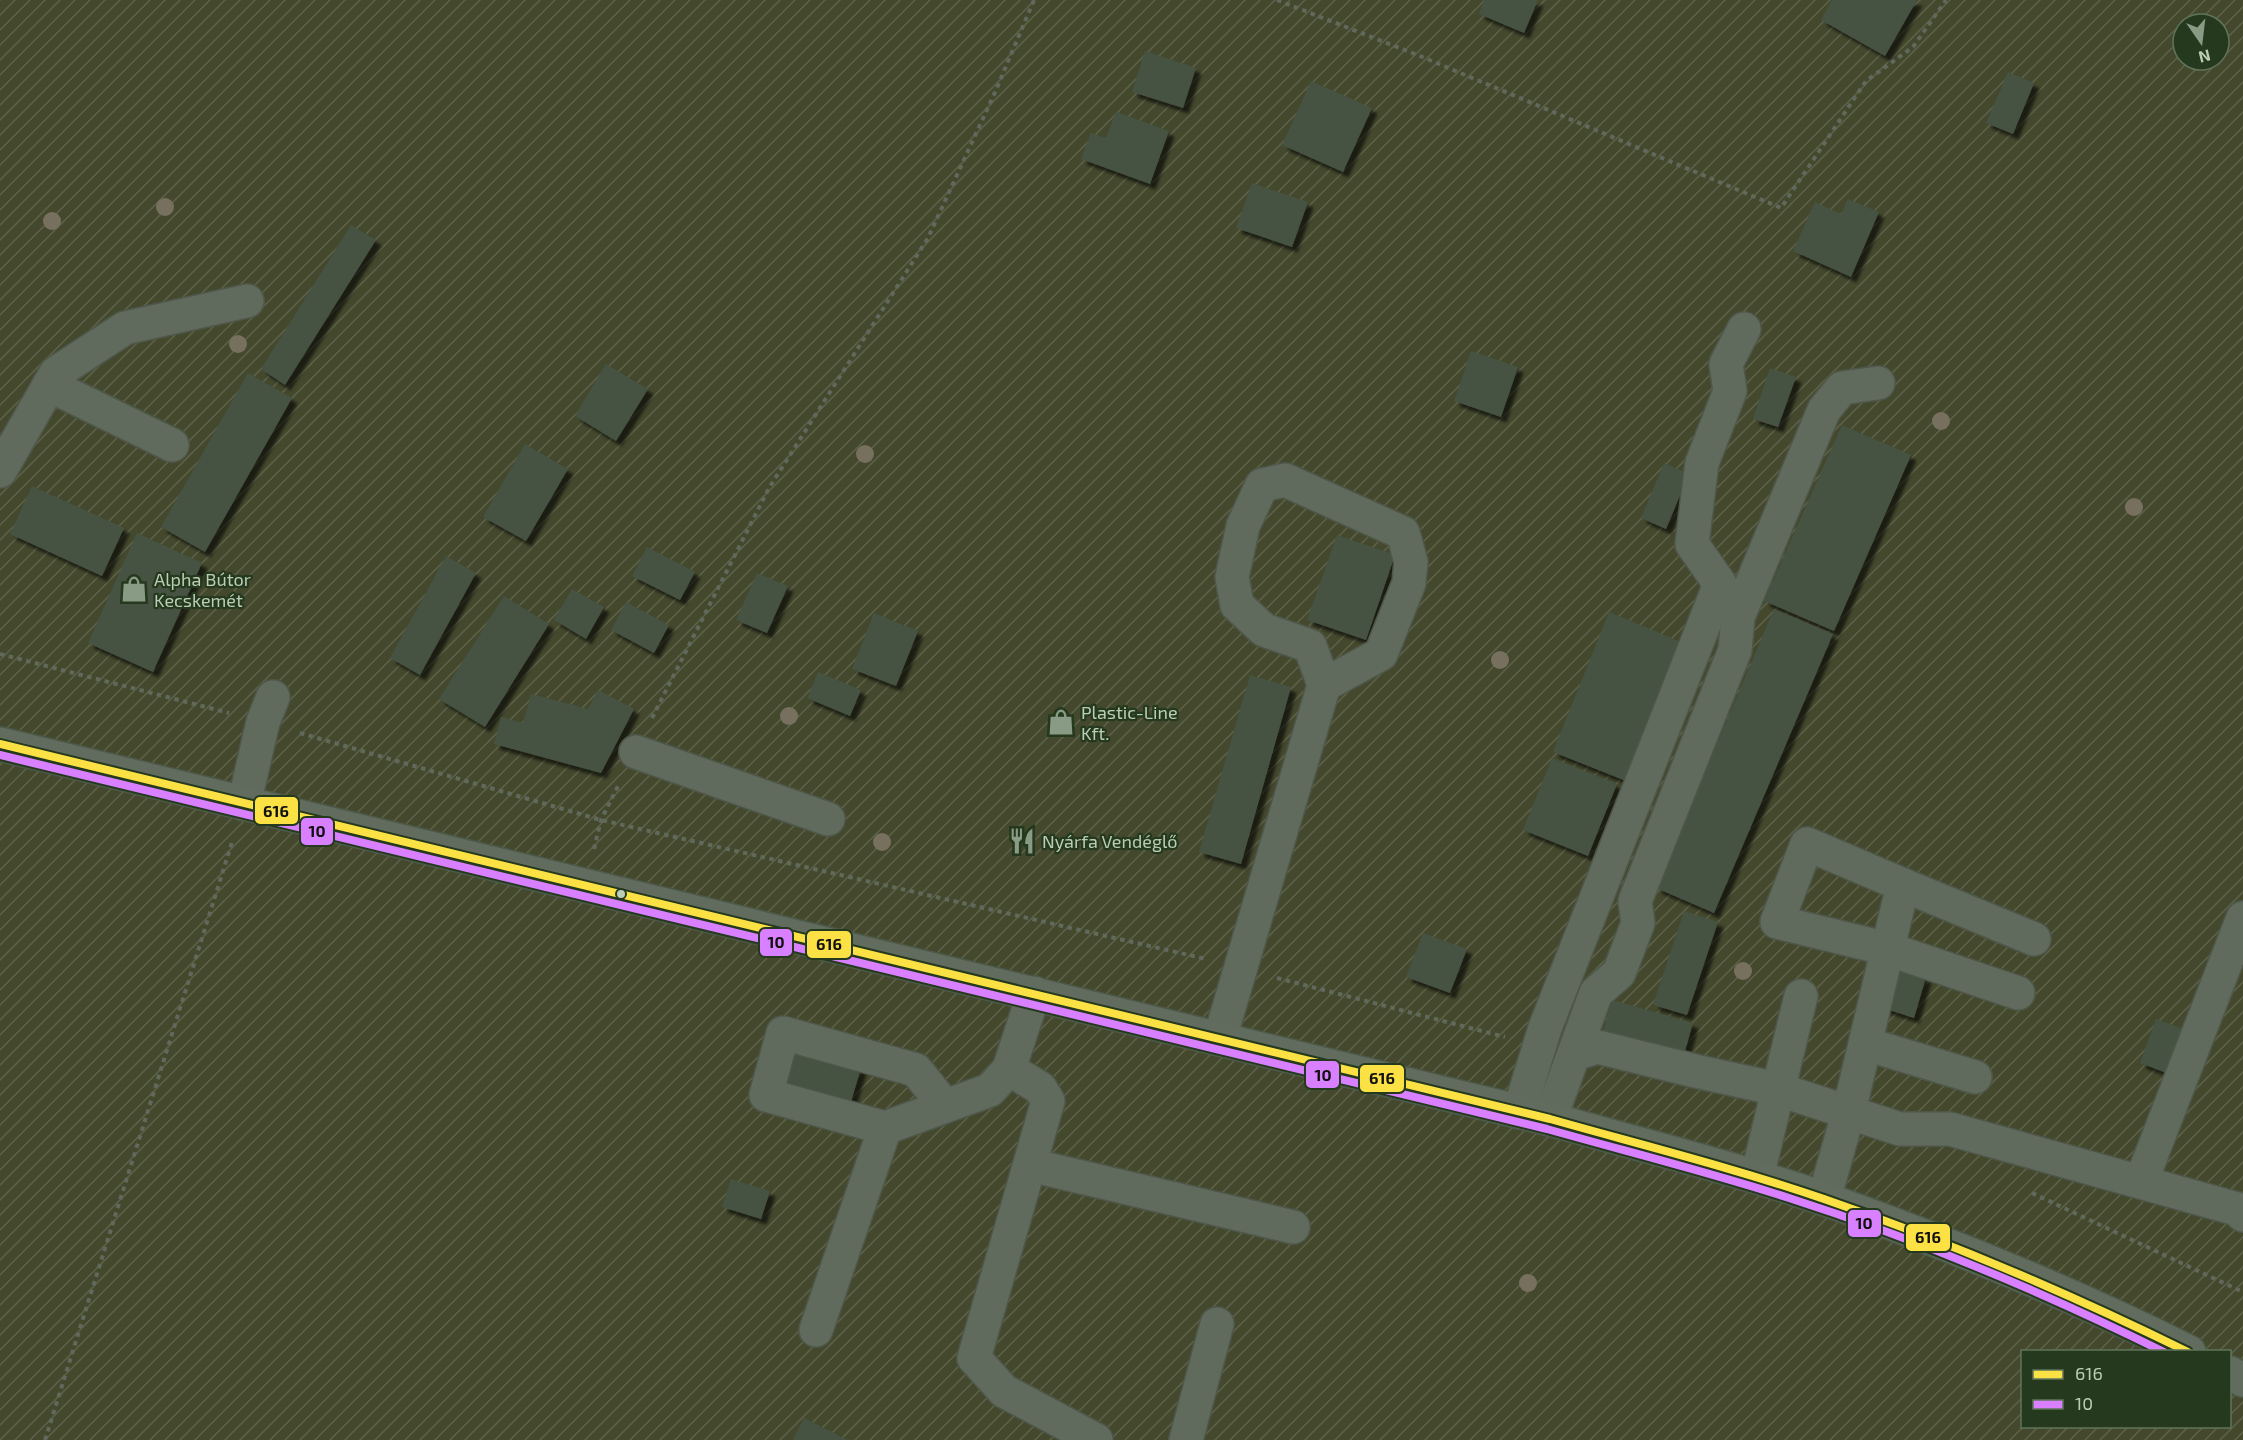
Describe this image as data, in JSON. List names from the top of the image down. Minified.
{"places":{"shop":["Alpha Bútor Kecskemét","Plastic-Line Kft."],"restaurant":["Nyárfa Vendéglő"]},"lines":["transit line 616","transit line 10"],"legend":["616","10"],"north":"bottom"}
